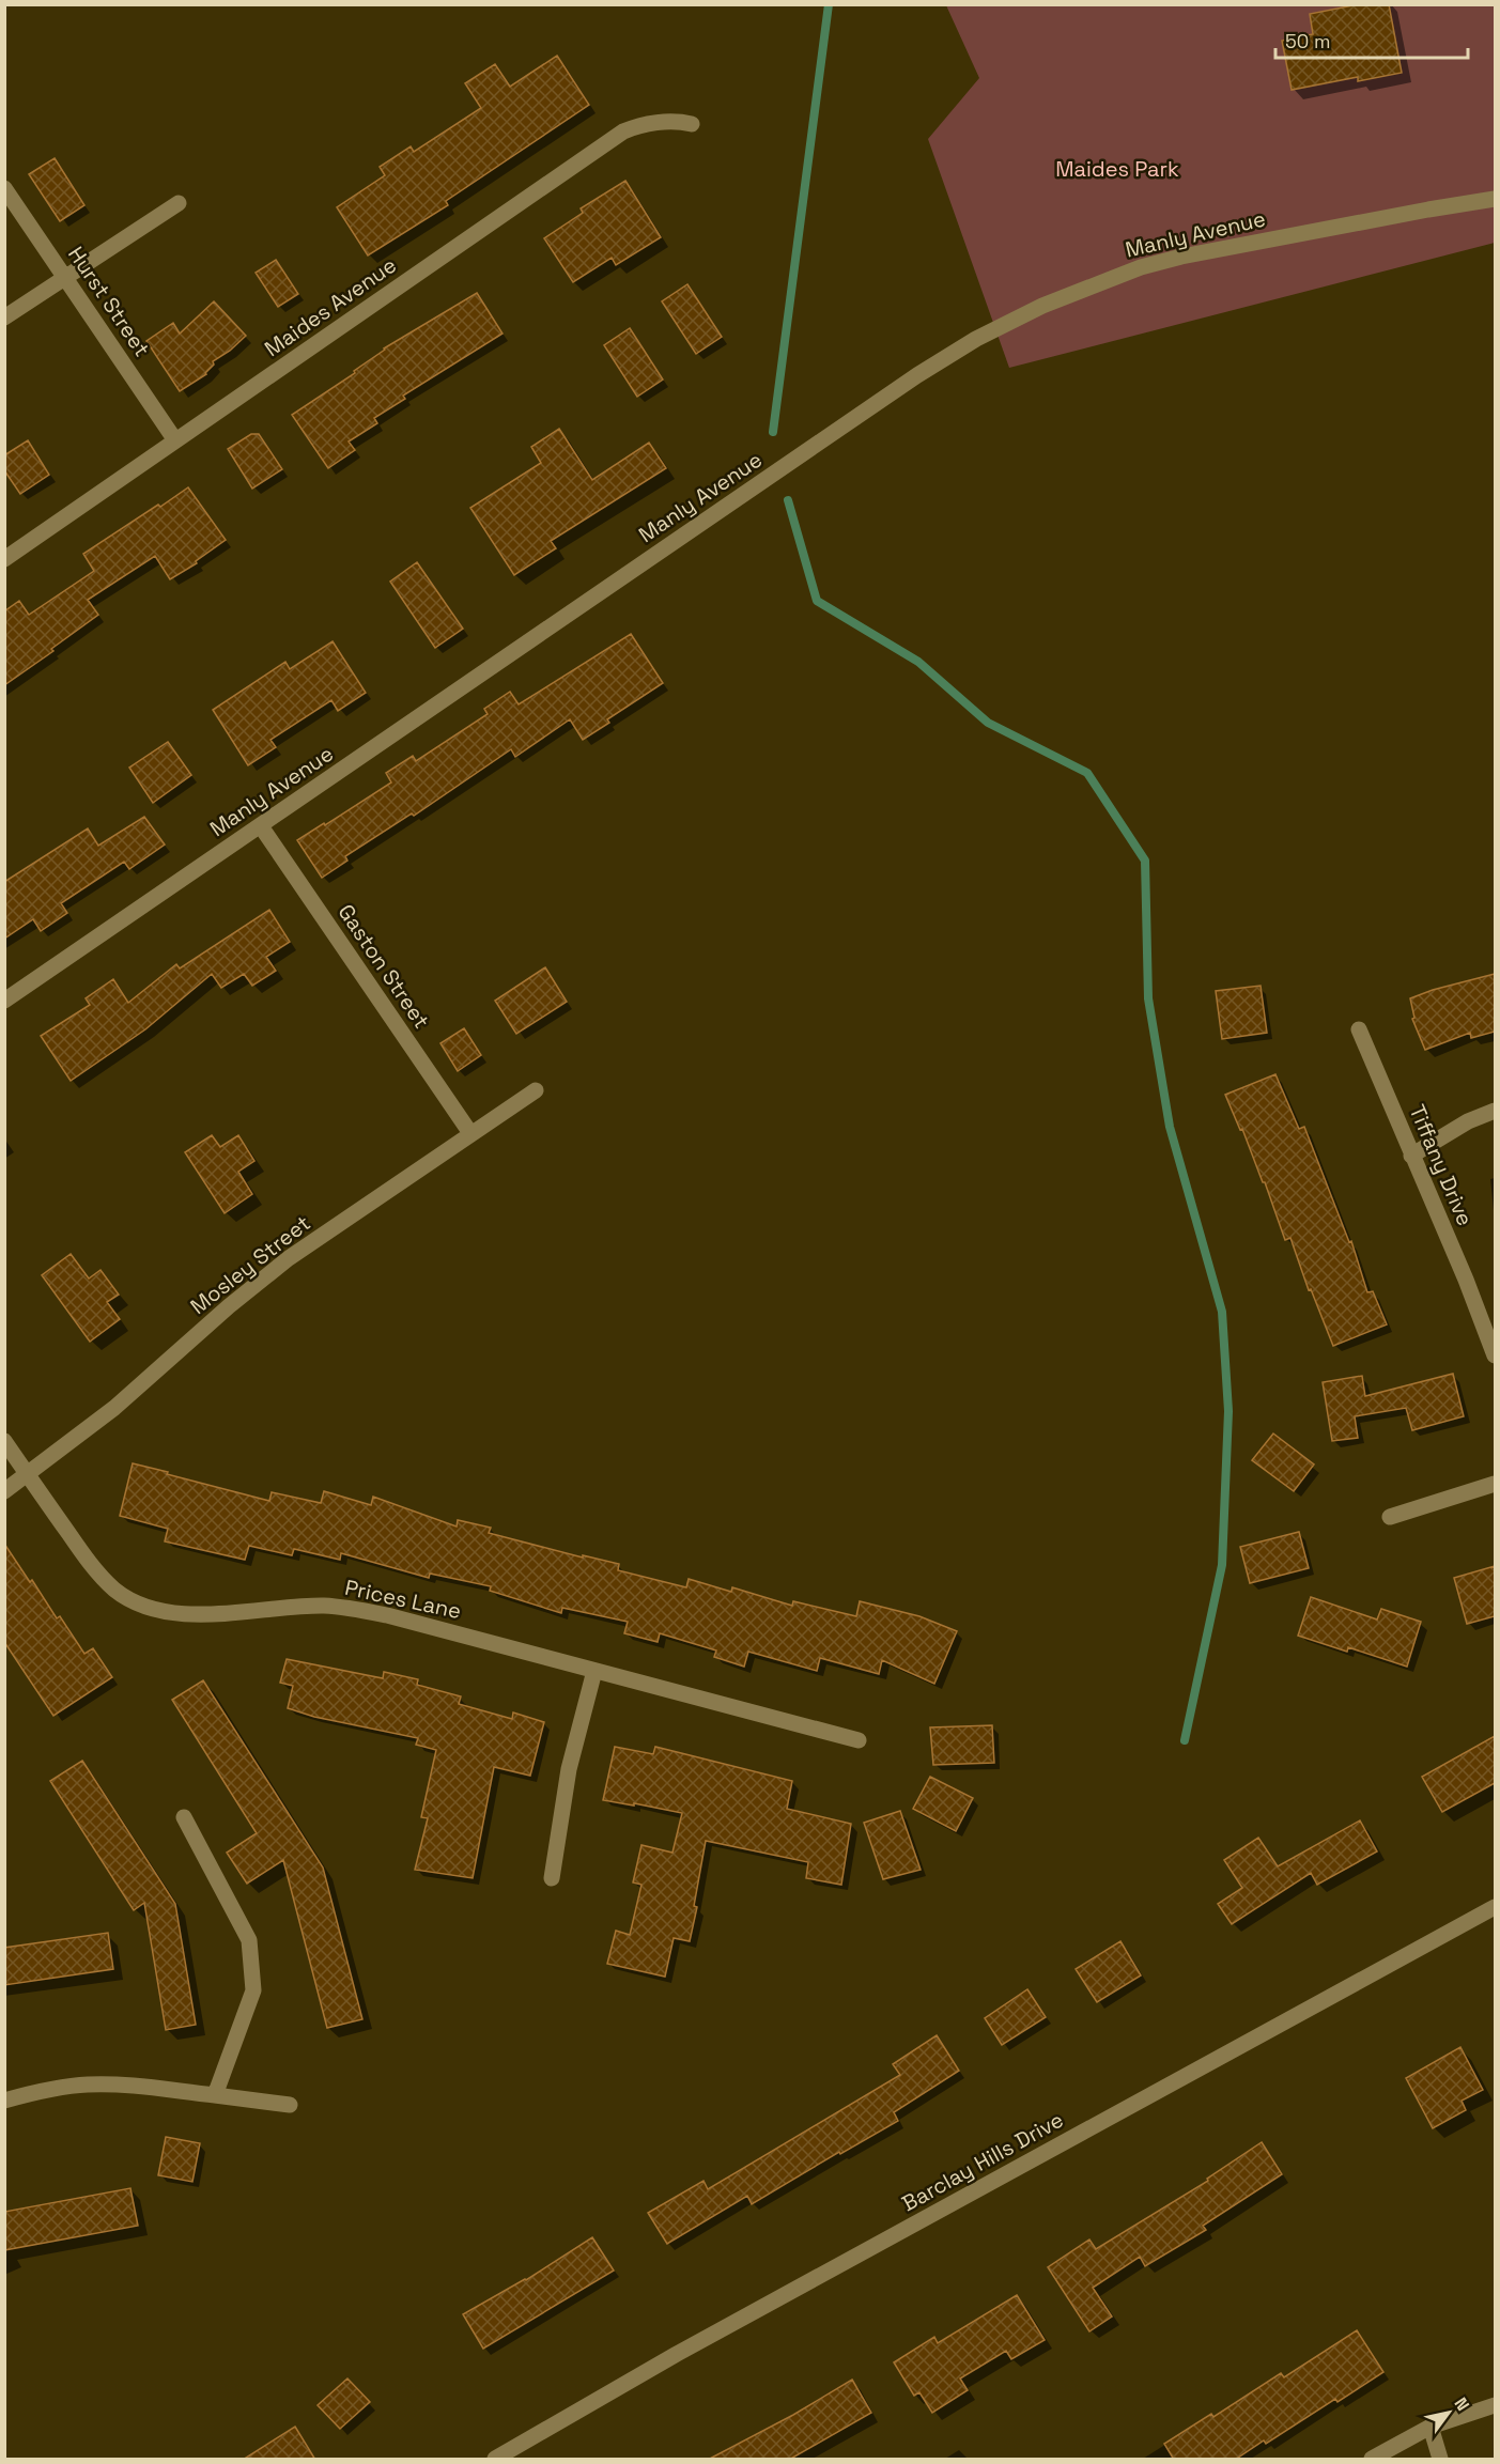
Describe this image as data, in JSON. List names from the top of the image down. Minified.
{"streets":{"street":["Manly Avenue","Hurst Street","Maides Avenue","Gaston Street","Tiffany Drive","Mosley Street","Prices Lane","Barclay Hills Drive"]},"crossings":[["Manly Avenue","Gaston Street"],["Hurst Street","Maides Avenue"],["Gaston Street","Mosley Street"],["Mosley Street","Prices Lane"]],"parks":["Maides Park"],"scale_bar":"50 m","north":"top right"}
